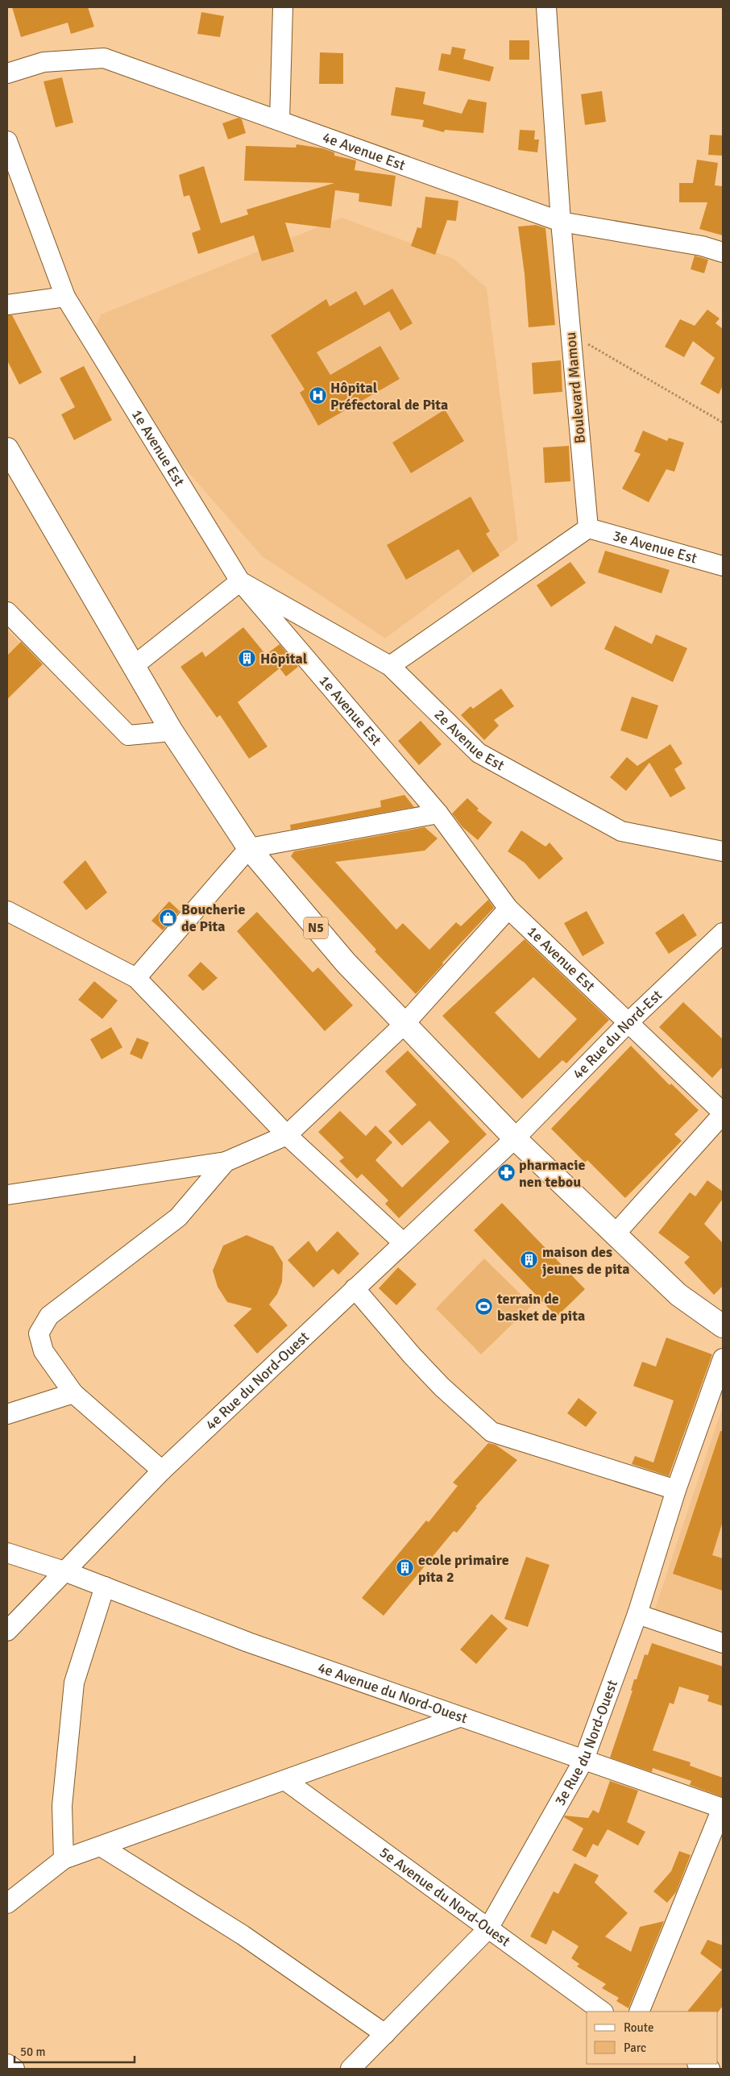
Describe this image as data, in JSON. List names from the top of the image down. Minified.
{"streets":{"highway":["N5"],"street":["4e Avenue Est","Boulevard Mamou","1e Avenue Est","3e Avenue Est","2e Avenue Est","4e Rue du Nord-Est","4e Rue du Nord-Ouest","4e Avenue du Nord-Ouest","3e Rue du Nord-Ouest","5e Avenue du Nord-Ouest"]},"crossings":[["4e Avenue Est","Boulevard Mamou"],["Boulevard Mamou","3e Avenue Est"],["1e Avenue Est","2e Avenue Est"],["1e Avenue Est","4e Rue du Nord-Est"],["N5","4e Rue du Nord-Est"],["N5","4e Rue du Nord-Ouest"],["4e Rue du Nord-Est","4e Rue du Nord-Ouest"],["4e Rue du Nord-Ouest","4e Avenue du Nord-Ouest"],["4e Avenue du Nord-Ouest","3e Rue du Nord-Ouest"],["3e Rue du Nord-Ouest","5e Avenue du Nord-Ouest"]],"places":{"hospital":["Hôpital Préfectoral de Pita"],"building":["Hôpital","maison des jeunes de pita","ecole primaire pita 2"],"shop":["Boucherie de Pita"],"pharmacy":["pharmacie nen tebou"],"sports":["terrain de basket de pita"]},"legend":["Route","Parc"],"scale_bar":"50 m"}
